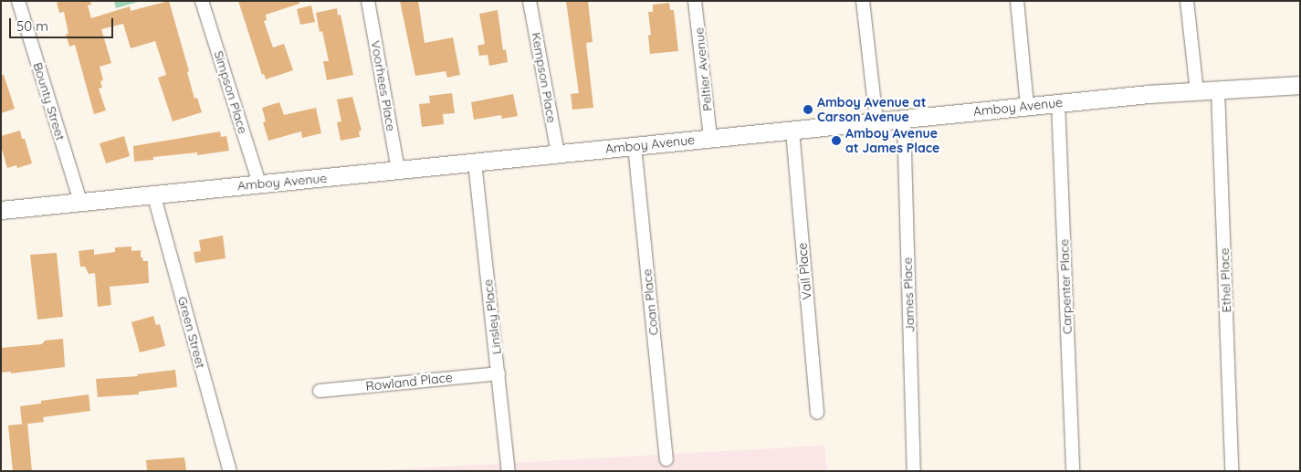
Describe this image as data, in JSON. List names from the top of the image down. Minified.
{"streets":{"street":["Peltier Avenue","Kempson Place","Voorhees Place","Simpson Place","Bounty Street","Amboy Avenue","Vail Place","Ethel Place","Carpenter Place","James Place","Coan Place","Linsley Place","Green Street","Rowland Place"]},"crossings":[["Peltier Avenue","Amboy Avenue"],["Kempson Place","Amboy Avenue"],["Voorhees Place","Amboy Avenue"],["Simpson Place","Amboy Avenue"],["Bounty Street","Amboy Avenue"],["Amboy Avenue","Vail Place"],["Amboy Avenue","Ethel Place"],["Amboy Avenue","Carpenter Place"],["Amboy Avenue","James Place"],["Amboy Avenue","Coan Place"],["Amboy Avenue","Linsley Place"],["Amboy Avenue","Green Street"],["Linsley Place","Rowland Place"]],"places":["Amboy Avenue at Carson Avenue","Amboy Avenue at James Place"],"scale_bar":"50 m"}
